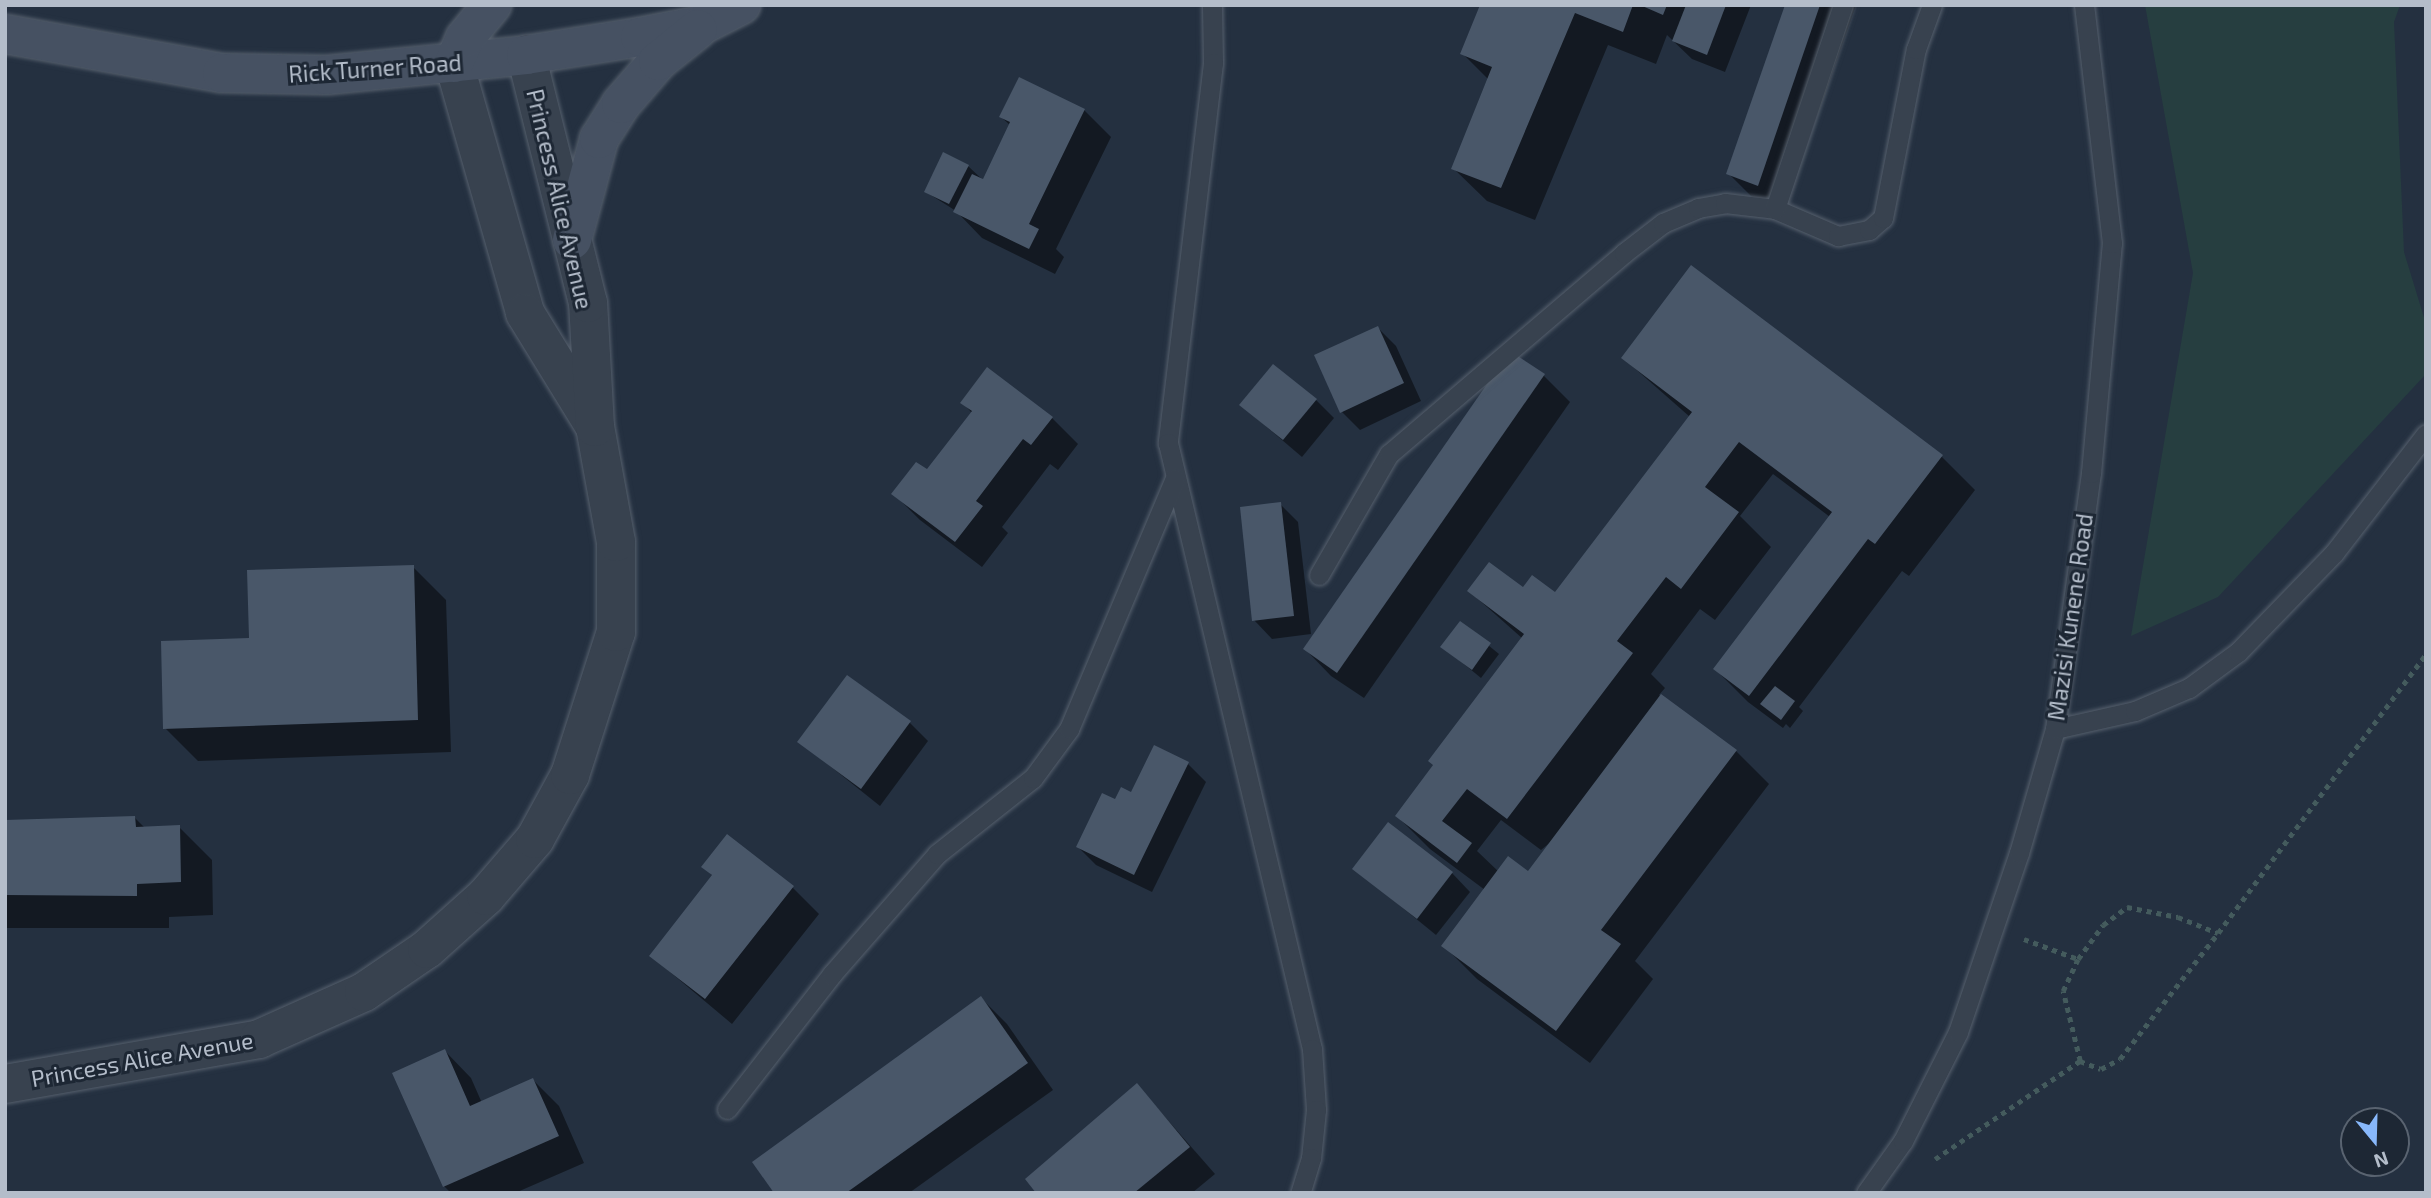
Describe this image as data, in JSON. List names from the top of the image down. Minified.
{"streets":{"main road":["Rick Turner Road"],"street":["Princess Alice Avenue"],"lane":["Mazisi Kunene Road"]},"crossings":[["Rick Turner Road","Princess Alice Avenue"]],"north":"bottom"}
